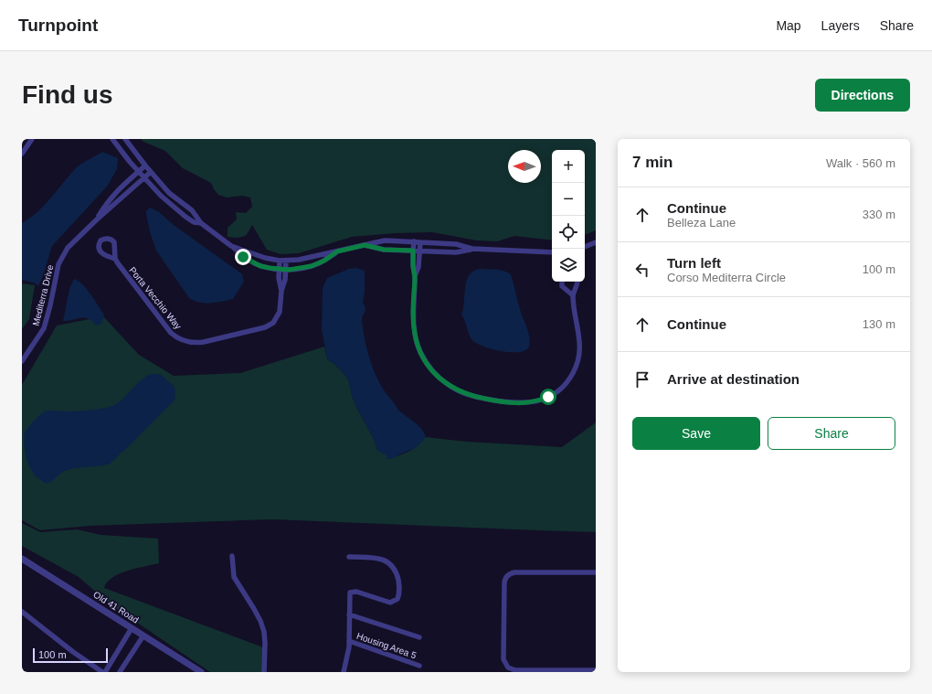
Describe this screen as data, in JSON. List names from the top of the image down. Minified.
{"streets":{"street":["Mediterra Drive","Porta Vecchio Way","Old 41 Road","Housing Area 5"]},"scale_bar":"100 m","north":"left","page":{"header":"Turnpoint","nav":["Map","Layers","Share"],"buttons":["Directions",["Save","Share"]],"title":"Find us","heading":["7 min","Walk · 560 m"],"map_buttons":["+","−"],"list":[["Continue","Belleza Lane","330 m"],["Turn left","Corso Mediterra Circle","100 m"],["Continue","130 m"],"Arrive at destination"],"scale":"100 m"}}
